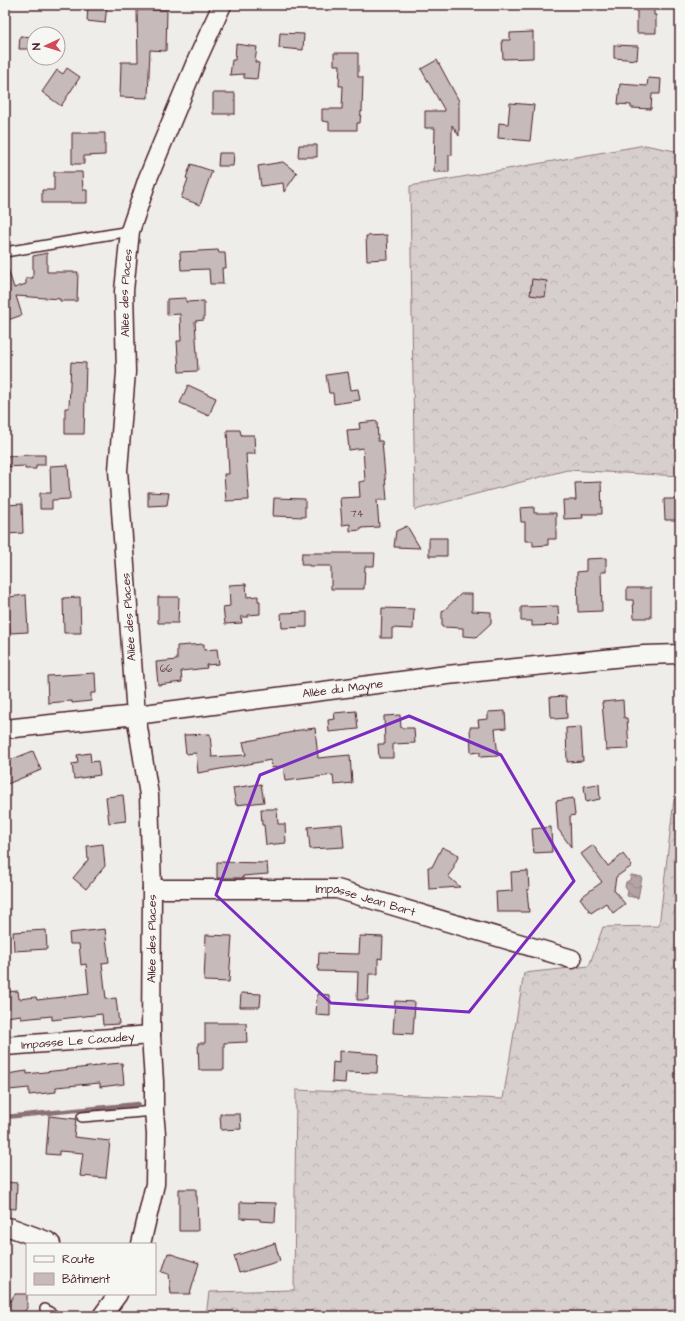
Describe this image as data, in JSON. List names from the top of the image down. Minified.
{"streets":{"street":["Allée des Places","Allée du Mayne","Impasse Jean Bart","Impasse Le Caoudey"]},"crossings":[["Allée des Places","Allée du Mayne"],["Allée des Places","Impasse Jean Bart"],["Allée des Places","Impasse Le Caoudey"]],"house_numbers":["74","66"],"legend":["Route","Bâtiment"],"north":"left"}
